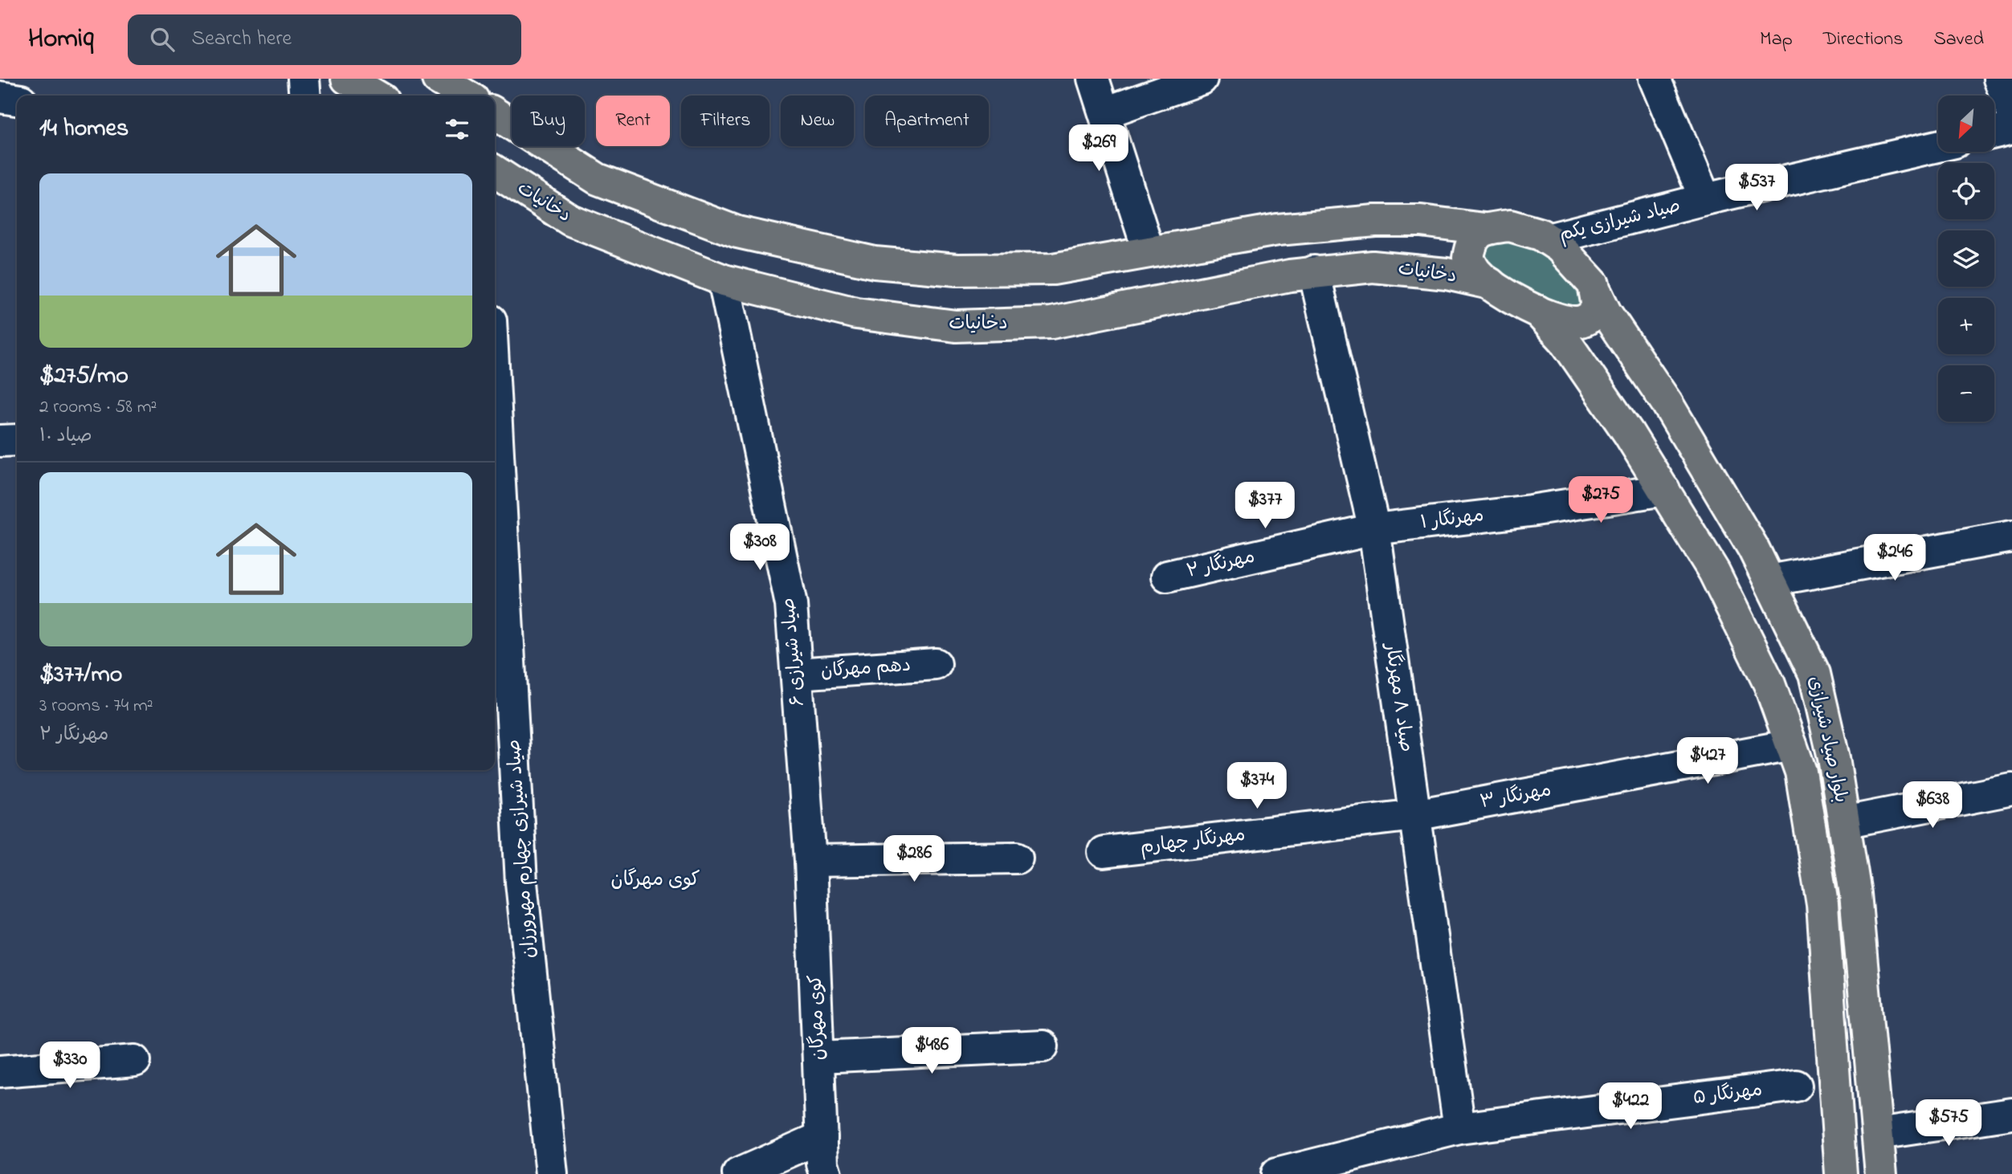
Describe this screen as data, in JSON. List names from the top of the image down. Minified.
{"streets":{"main road":["دخانیات","بلوار صیاد شیرازی"],"street":["صیاد شیرازی یکم","۱ مهرنگار","مهرنگار ۲","۶ صیاد شیرازی","دهم مهرگان","صیاد ۸ مهرنگار","مهرنگار ۳","مهرنگار چهارم","صیاد شیرازی چهارم مهرورزان","کوی مهرگان","۵ مهرنگار"]},"crossings":[["دخانیات","۶ صیاد شیرازی"],["دخانیات","صیاد ۸ مهرنگار"],["صیاد شیرازی یکم","بلوار صیاد شیرازی"],["۱ مهرنگار","مهرنگار ۲"],["۱ مهرنگار","صیاد ۸ مهرنگار"],["۱ مهرنگار","بلوار صیاد شیرازی"],["مهرنگار ۲","صیاد ۸ مهرنگار"],["۶ صیاد شیرازی","دهم مهرگان"],["۶ صیاد شیرازی","کوی مهرگان"],["صیاد ۸ مهرنگار","مهرنگار ۳"],["صیاد ۸ مهرنگار","مهرنگار چهارم"],["صیاد ۸ مهرنگار","۵ مهرنگار"],["بلوار صیاد شیرازی","مهرنگار ۳"],["مهرنگار ۳","مهرنگار چهارم"]],"districts":["کوی مهرگان"],"north":"bottom left","page":{"header":"Homiq","search":"Search here","nav":["Map","Directions","Saved"],"map_buttons":["+","−"],"chip":["Buy","Rent","Filters","New","Apartment"],"heading":"14 homes","price":["$269","$537","$275","$377","$308","$246","$427","$374","$638","$286","$486","$330","$422","$575"],"list":[{"name":"$275/mo","note":"2 rooms · 58 m² · ۱۰ صیاد"},{"name":"$377/mo","note":"3 rooms · 74 m² · مهرنگار ۲"}]}}
